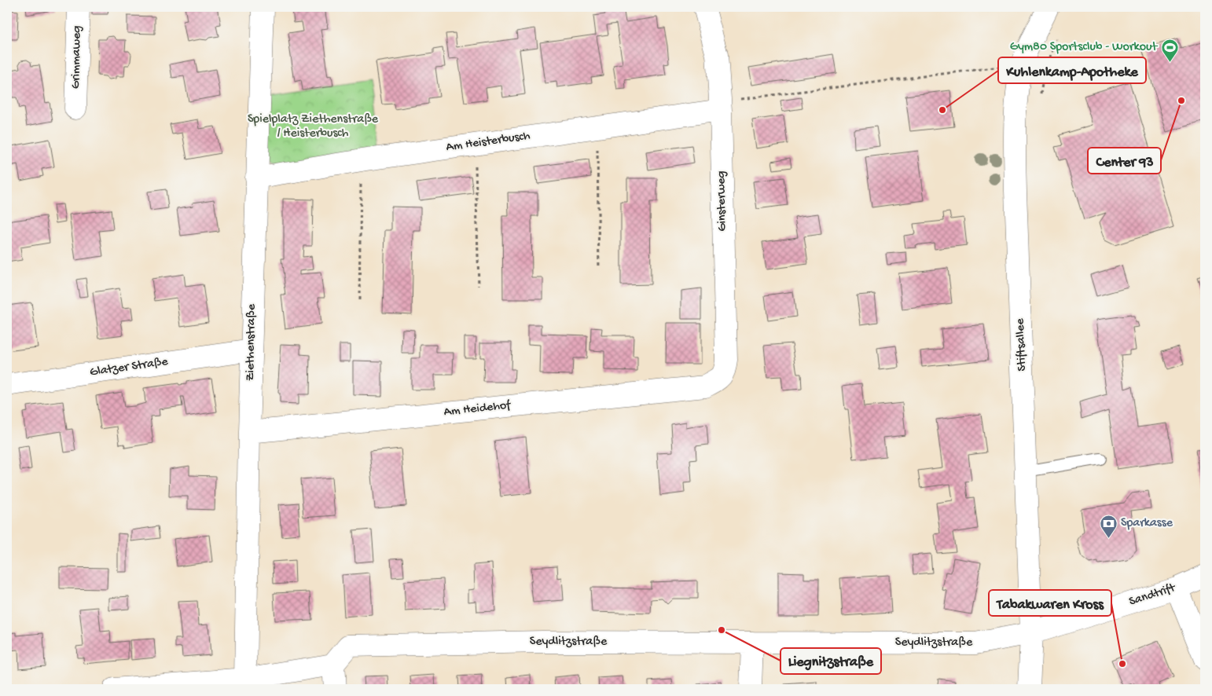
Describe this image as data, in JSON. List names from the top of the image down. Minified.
{"streets":{"street":["Grimmaweg","Am Heisterbusch","Ginsterweg","Ziethenstraße","Stiftsallee","Glatzer Straße","Am Heidehof","Sandtrift","Seydlitzstraße"]},"crossings":[["Am Heisterbusch","Ginsterweg"],["Am Heisterbusch","Ziethenstraße"],["Ginsterweg","Am Heidehof"],["Ziethenstraße","Glatzer Straße"],["Ziethenstraße","Am Heidehof"],["Stiftsallee","Sandtrift"],["Stiftsallee","Seydlitzstraße"],["Sandtrift","Seydlitzstraße"]],"parks":["Spielplatz Ziethenstraße / Heisterbusch"],"places":{"sports":["Gym80 Sportsclub - Workout"],"other":["Center 93","Kuhlenkamp-Apotheke","Liegnitzstraße","Tabakwaren Kross"],"bank":["Sparkasse"]}}
